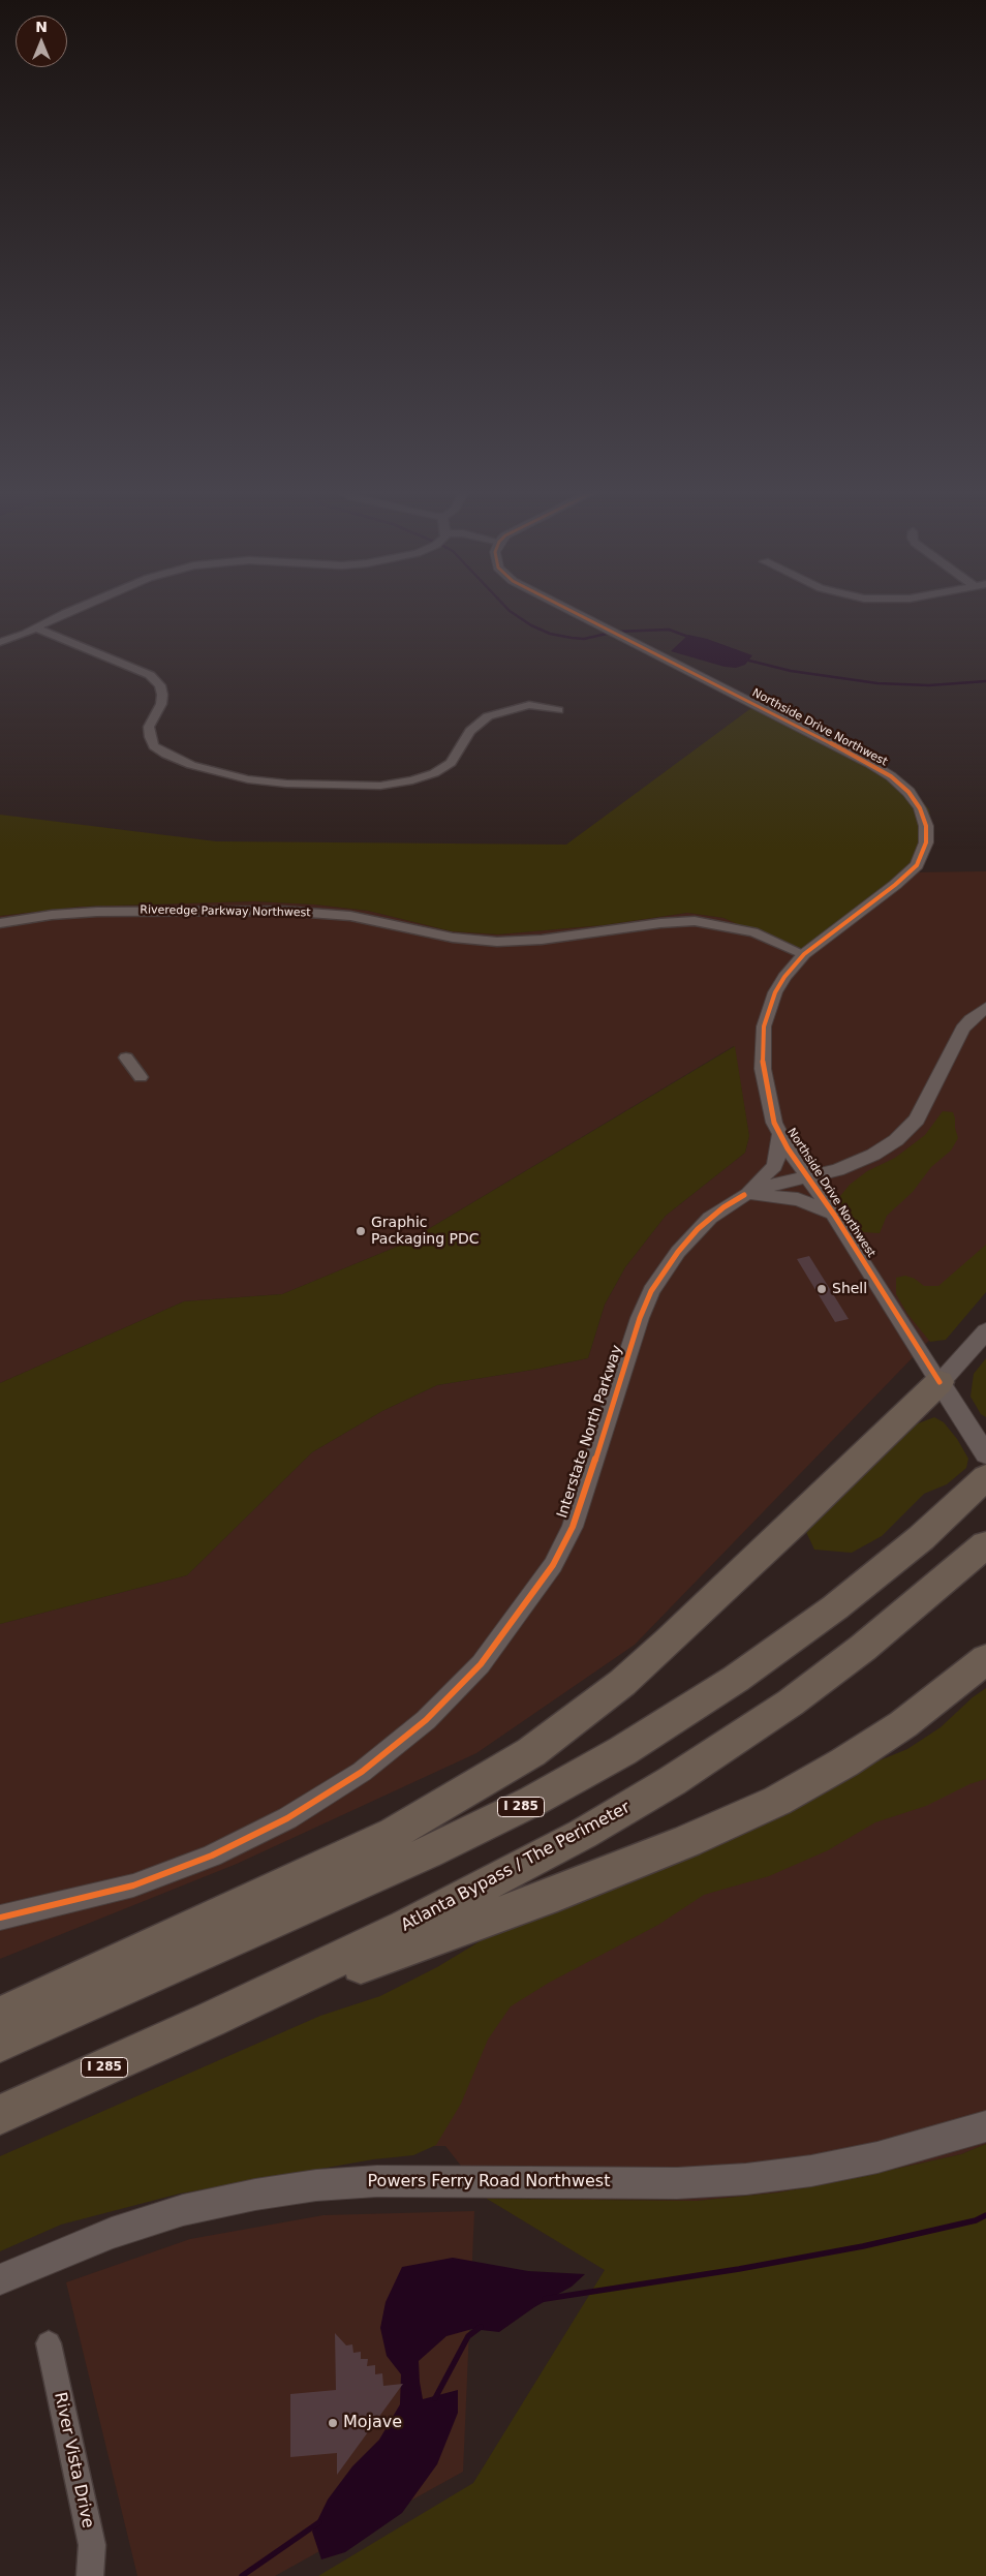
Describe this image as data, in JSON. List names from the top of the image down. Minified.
{"streets":{"highway":["I 285","Atlanta Bypass / The Perimeter"],"main road":["Northside Drive Northwest","Powers Ferry Road Northwest"],"street":["Riveredge Parkway Northwest","Interstate North Parkway","River Vista Drive"]},"crossings":[["Northside Drive Northwest","Riveredge Parkway Northwest"],["Northside Drive Northwest","Interstate North Parkway"]],"places":["Graphic Packaging PDC","Shell","Mojave"],"north":"top"}
